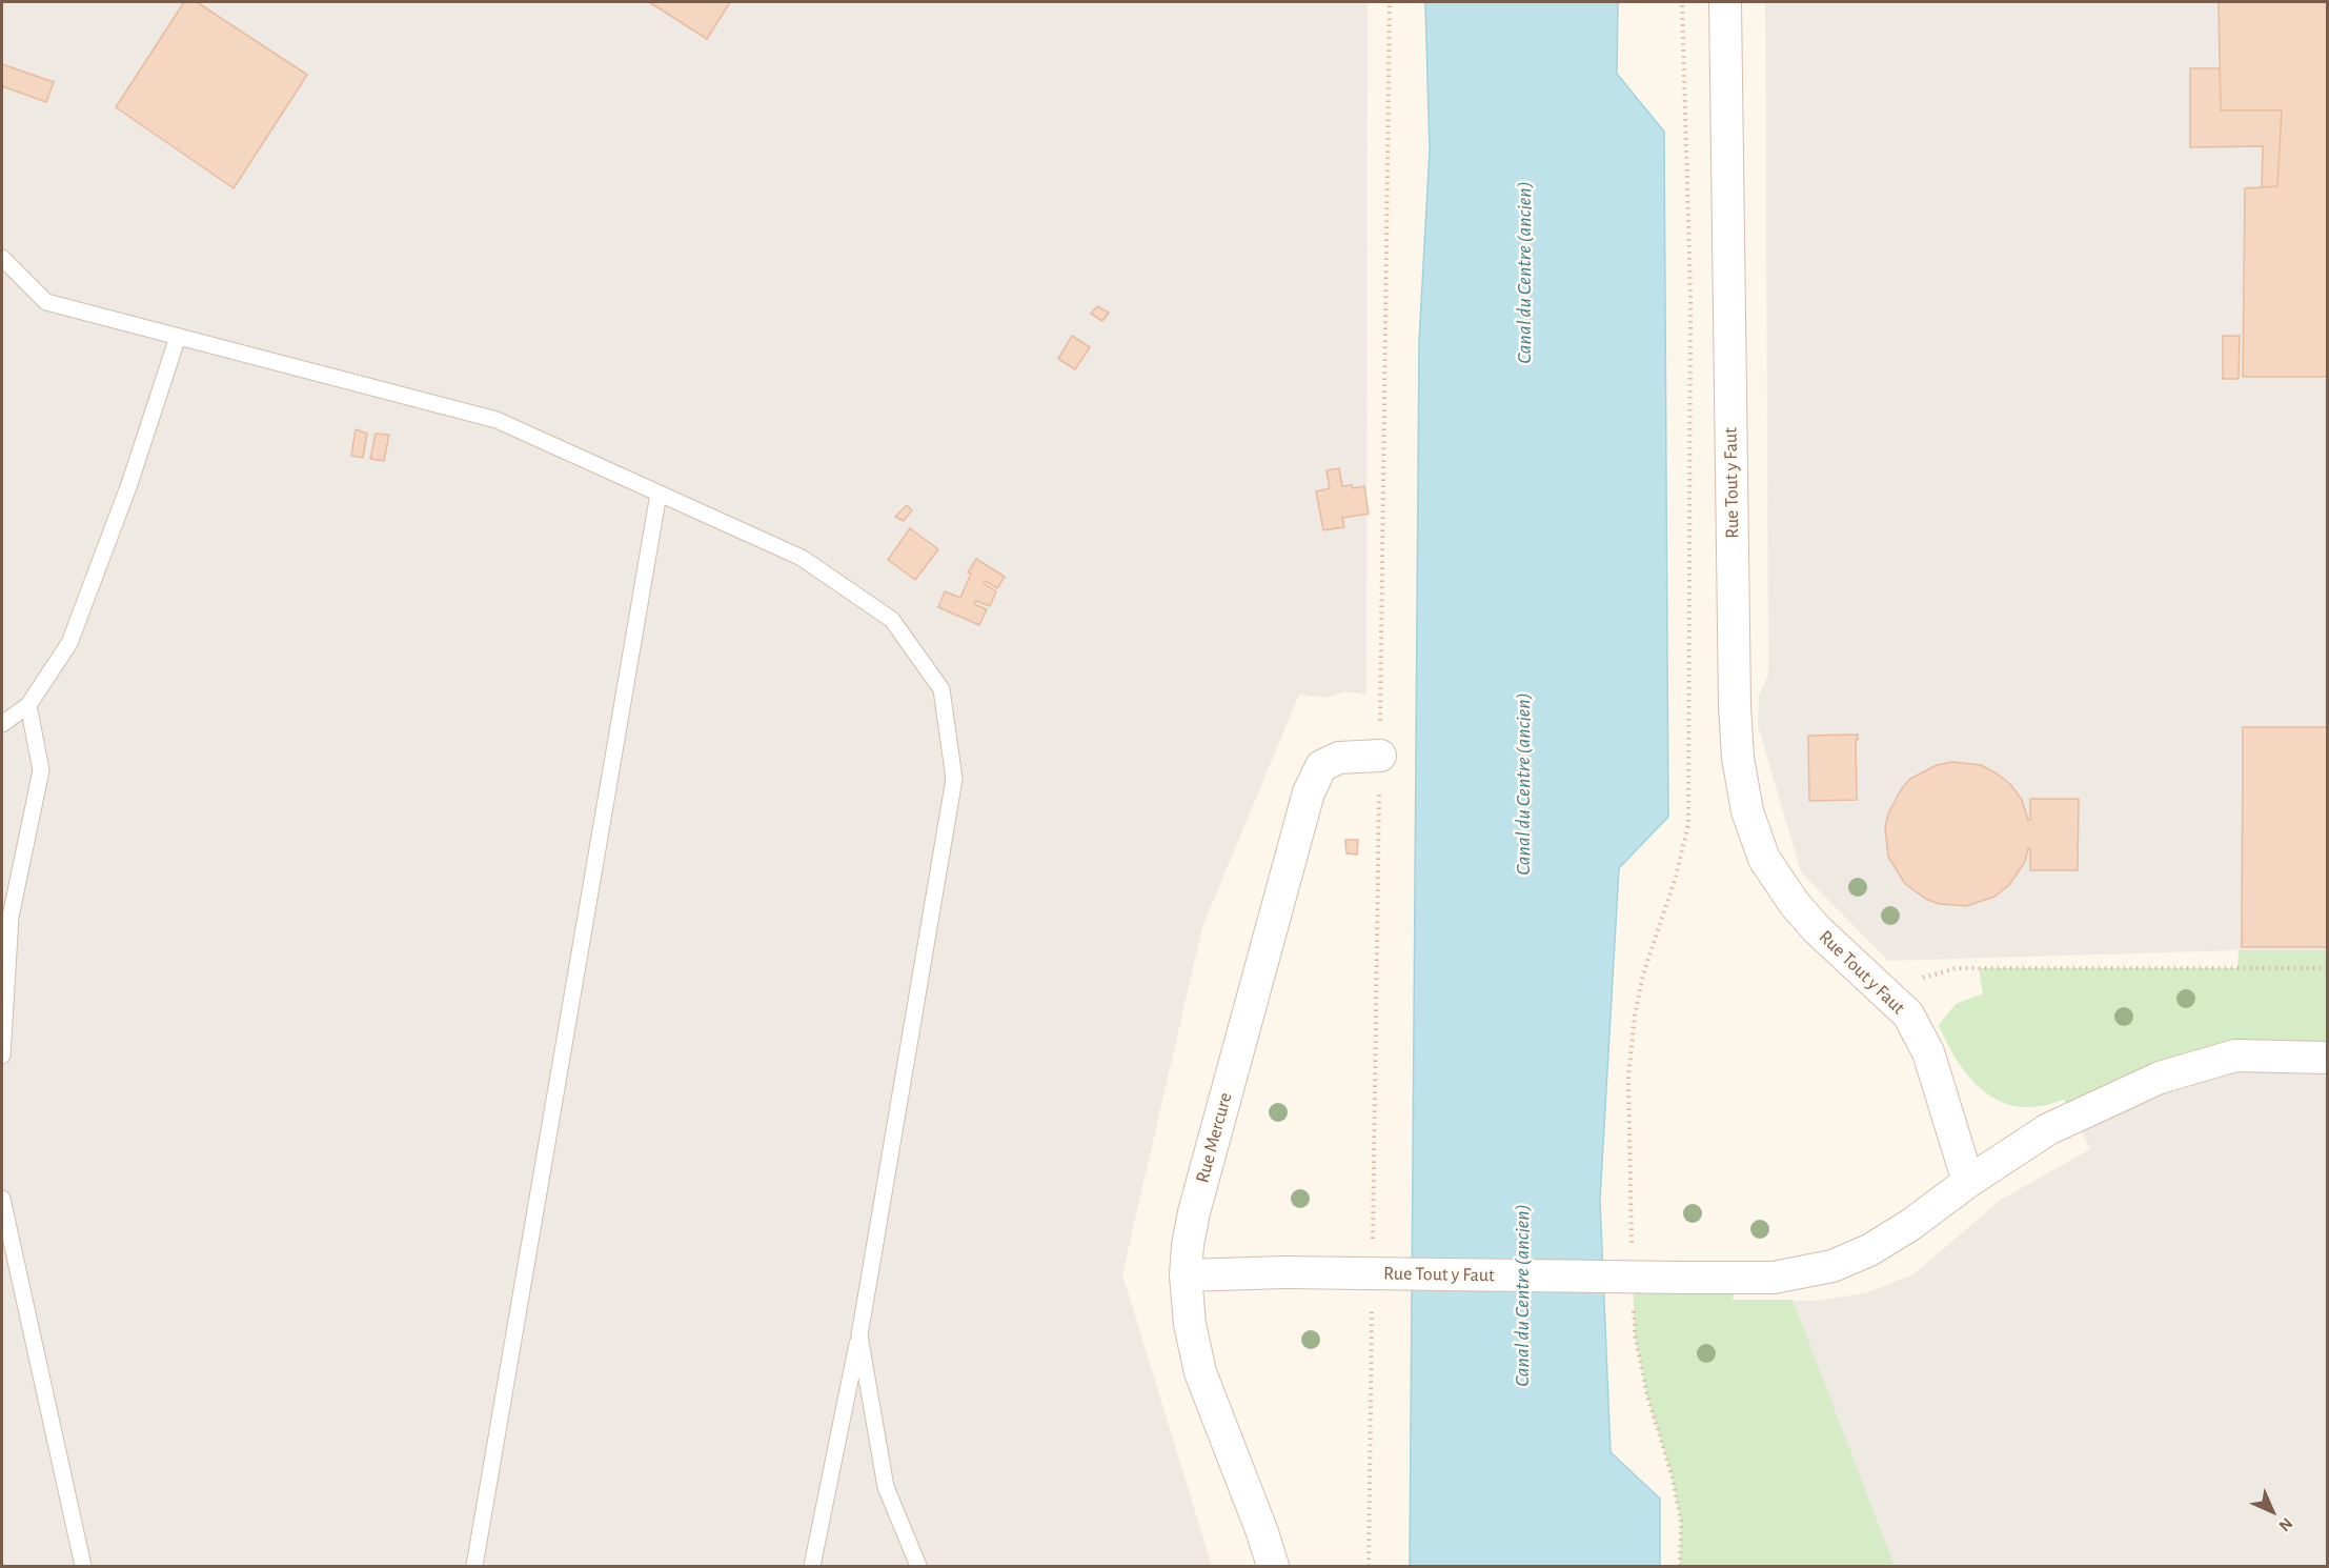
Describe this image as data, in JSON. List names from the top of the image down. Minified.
{"streets":{"street":["Rue Tout y Faut","Rue Mercure"]},"crossings":[["Rue Tout y Faut","Rue Mercure"]],"water":["Canal du Centre (ancien)"],"north":"bottom right"}
